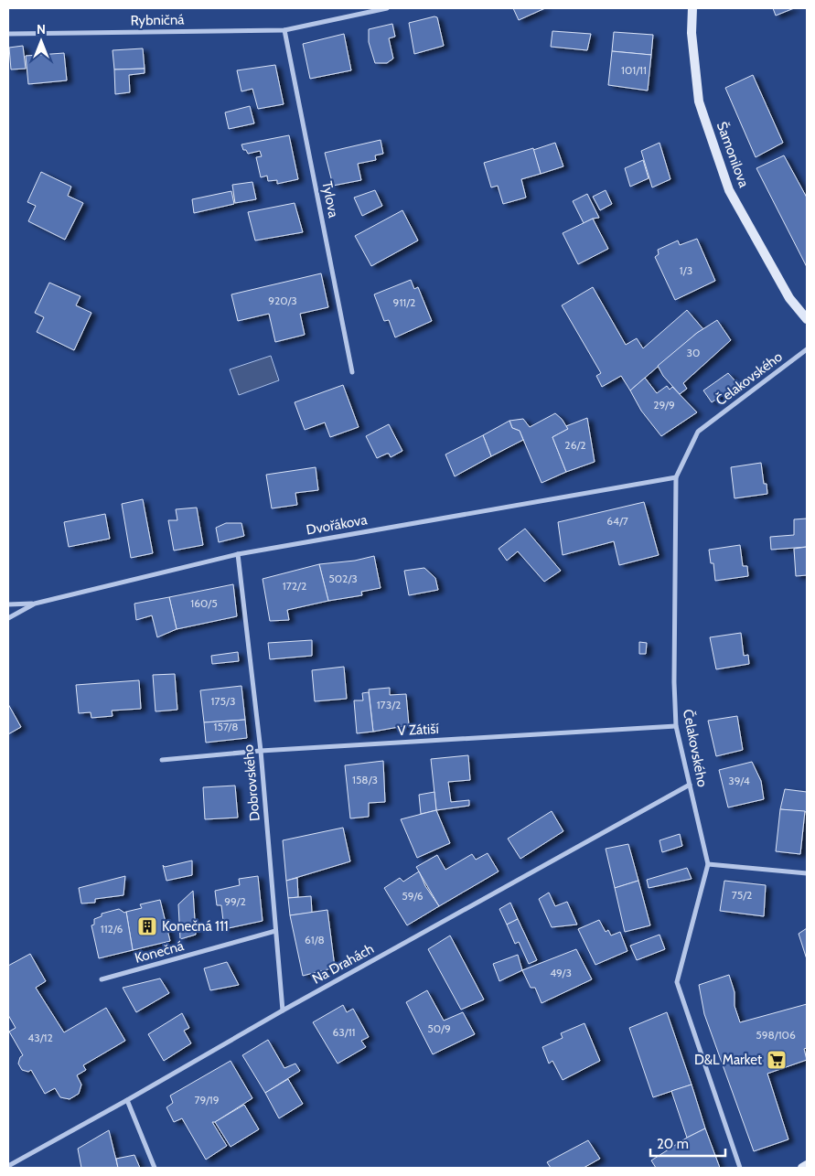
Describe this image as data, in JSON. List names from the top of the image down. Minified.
{"streets":{"street":["Rybničná","Šamonilova","Tylova","Čelakovského","Dvořákova","V Zátiší","Dobrovského","Konečná","Na Drahách"]},"crossings":[["Rybničná","Tylova"],["Čelakovského","Dvořákova"],["Čelakovského","V Zátiší"],["Čelakovského","Na Drahách"],["Dvořákova","Dobrovského"],["V Zátiší","Dobrovského"],["Dobrovského","Konečná"],["Dobrovského","Na Drahách"]],"places":{"building":["Konečná 111"],"supermarket":["D&L Market"]},"house_numbers":["101/11","1/3","920/3","911/2","30","29/9","26/2","64/7","502/3","172/2","160/5","175/3","173/2","157/8","158/3","39/4","75/2","59/6","99/2","112/6","61/8","49/3","50/9","63/11","598/106","43/12","79/19"],"scale_bar":"20 m","north":"top"}
